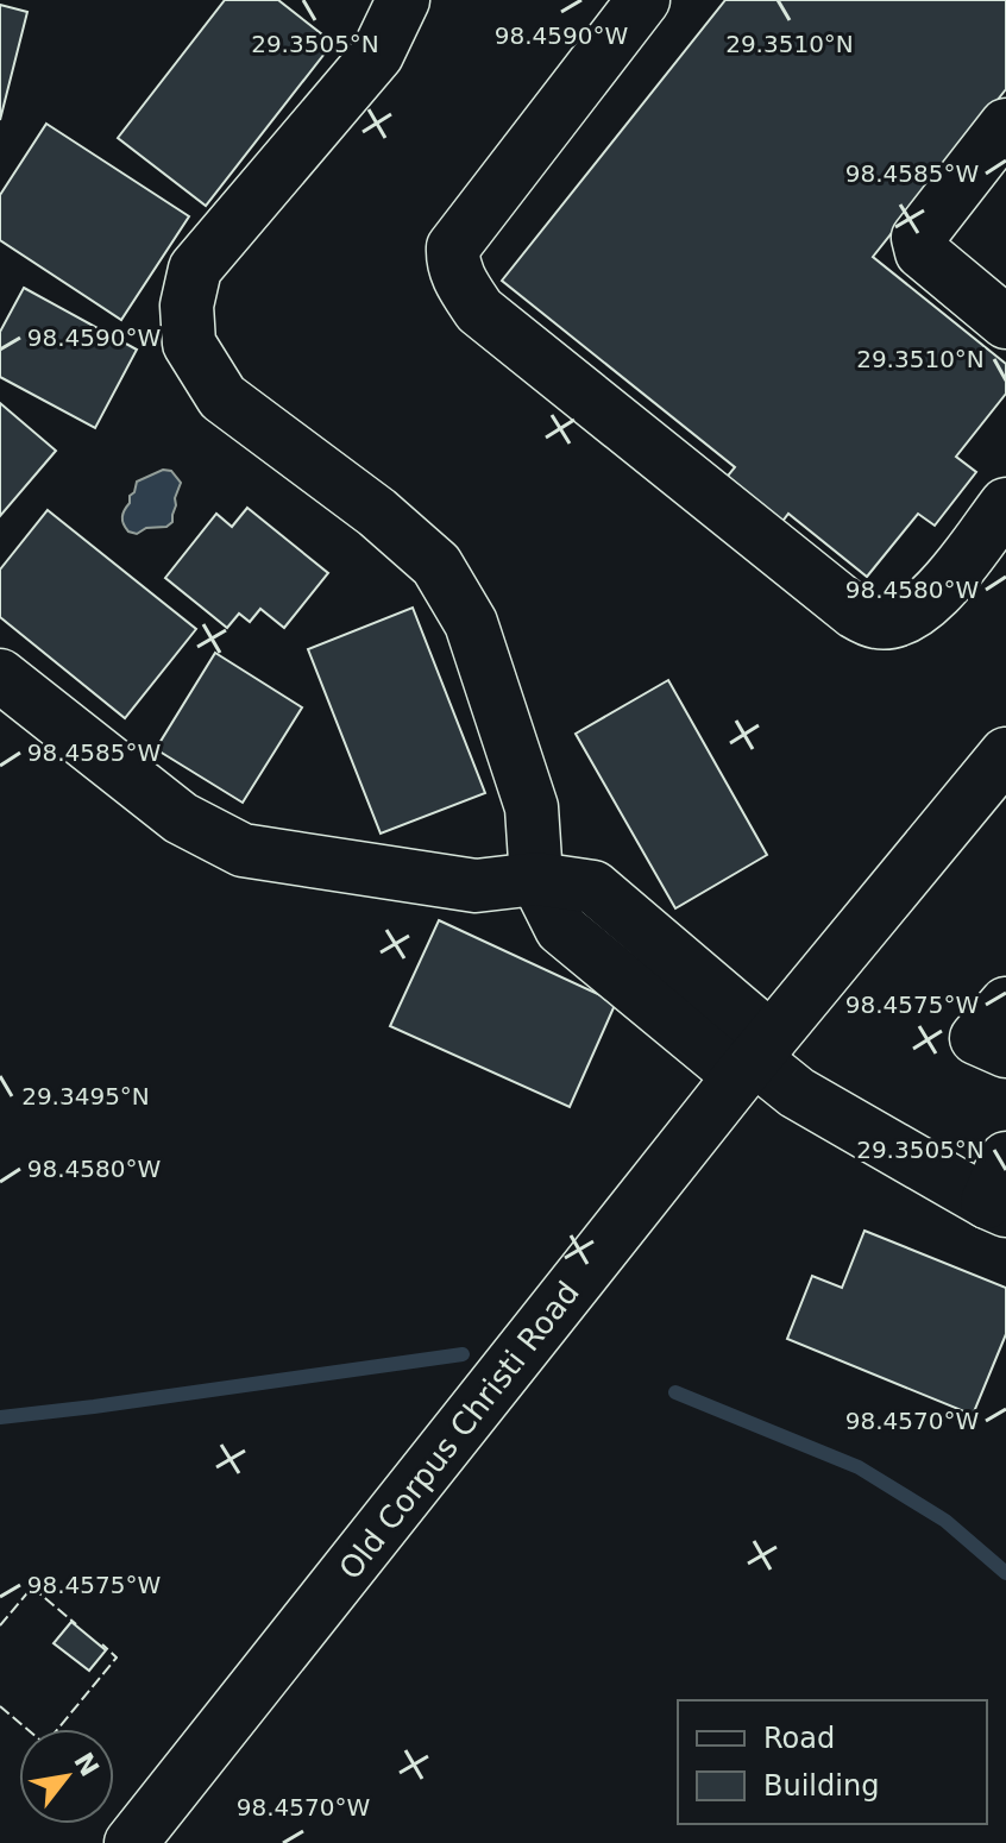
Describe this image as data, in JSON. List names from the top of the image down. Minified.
{"streets":{"street":["Old Corpus Christi Road"]},"legend":["Road","Building"],"north":"top right","coordinates":["98.4590°W","29.3505°N","29.3510°N","98.4585°W","98.4580°W","98.4575°W","29.3495°N","98.4570°W"]}
